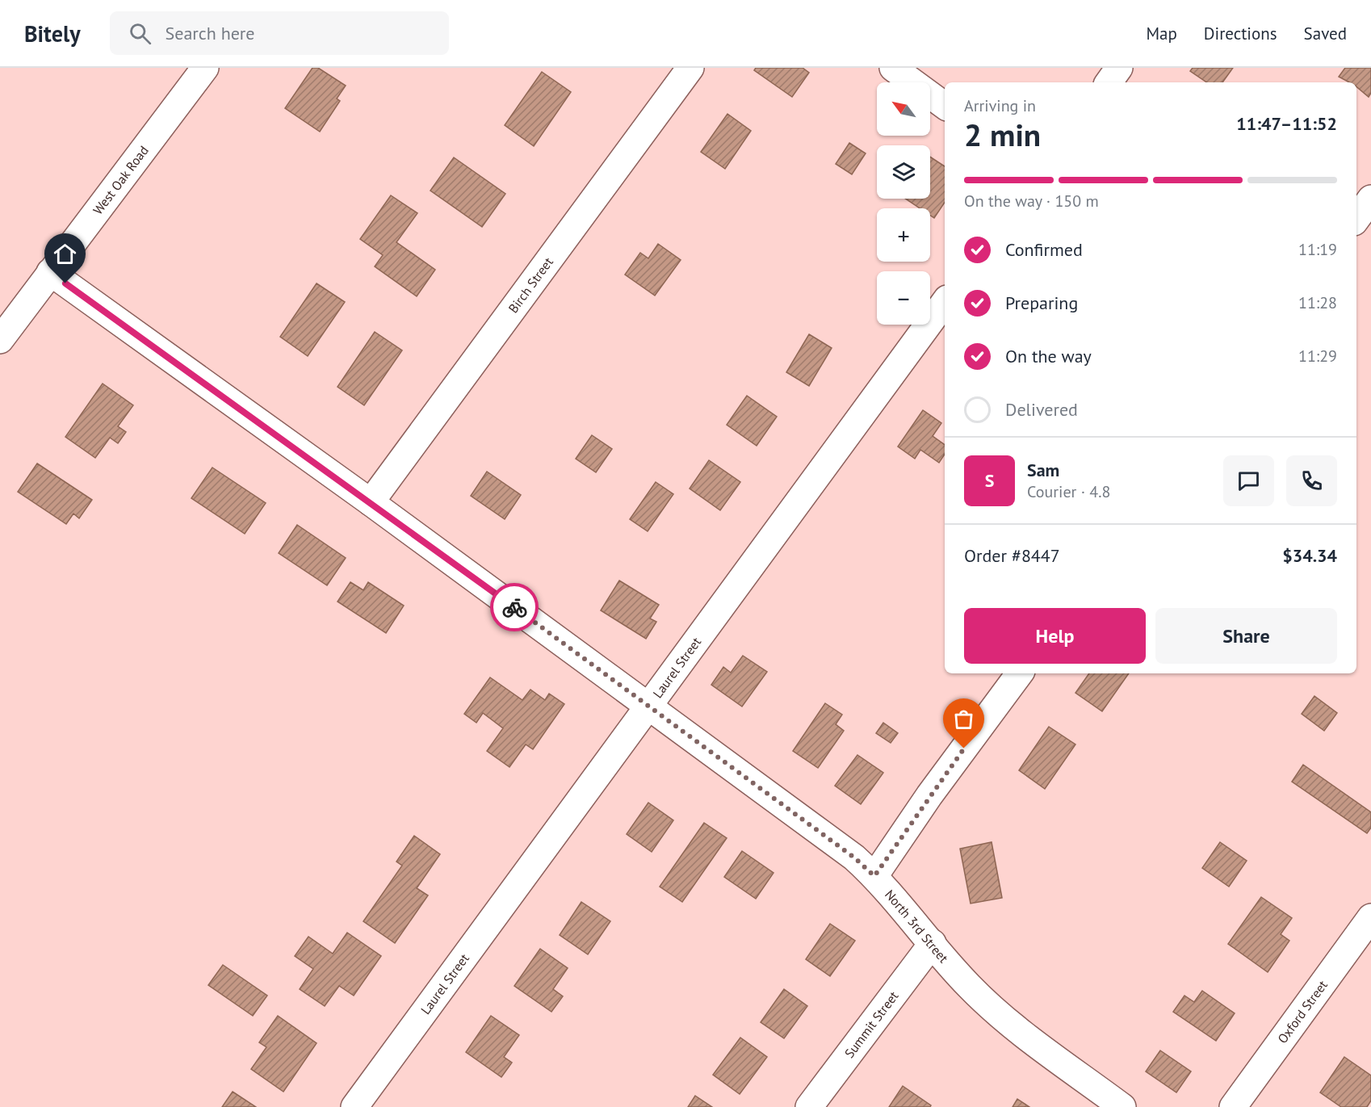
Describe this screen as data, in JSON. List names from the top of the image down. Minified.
{"streets":{"street":["West Oak Road","Birch Street","Laurel Street","North 3rd Street","Oxford Street","Summit Street"]},"crossings":[["West Oak Road","North 3rd Street"],["Birch Street","North 3rd Street"],["Laurel Street","North 3rd Street"],["North 3rd Street","Summit Street"]],"north":"top left","page":{"header":"Bitely","search":"Search here","nav":["Map","Directions","Saved"],"map_buttons":["+","−"],"heading":["2 min","Arriving in","11:47–11:52"],"panel":["Sam","Courier · 4.8","Order #8447","$34.34"],"bar":"On the way · 150 m","list":[["Confirmed","11:19"],["Preparing","11:28"],["On the way","11:29"],"Delivered"],"round":"S","buttons":["Help","Share"]}}
